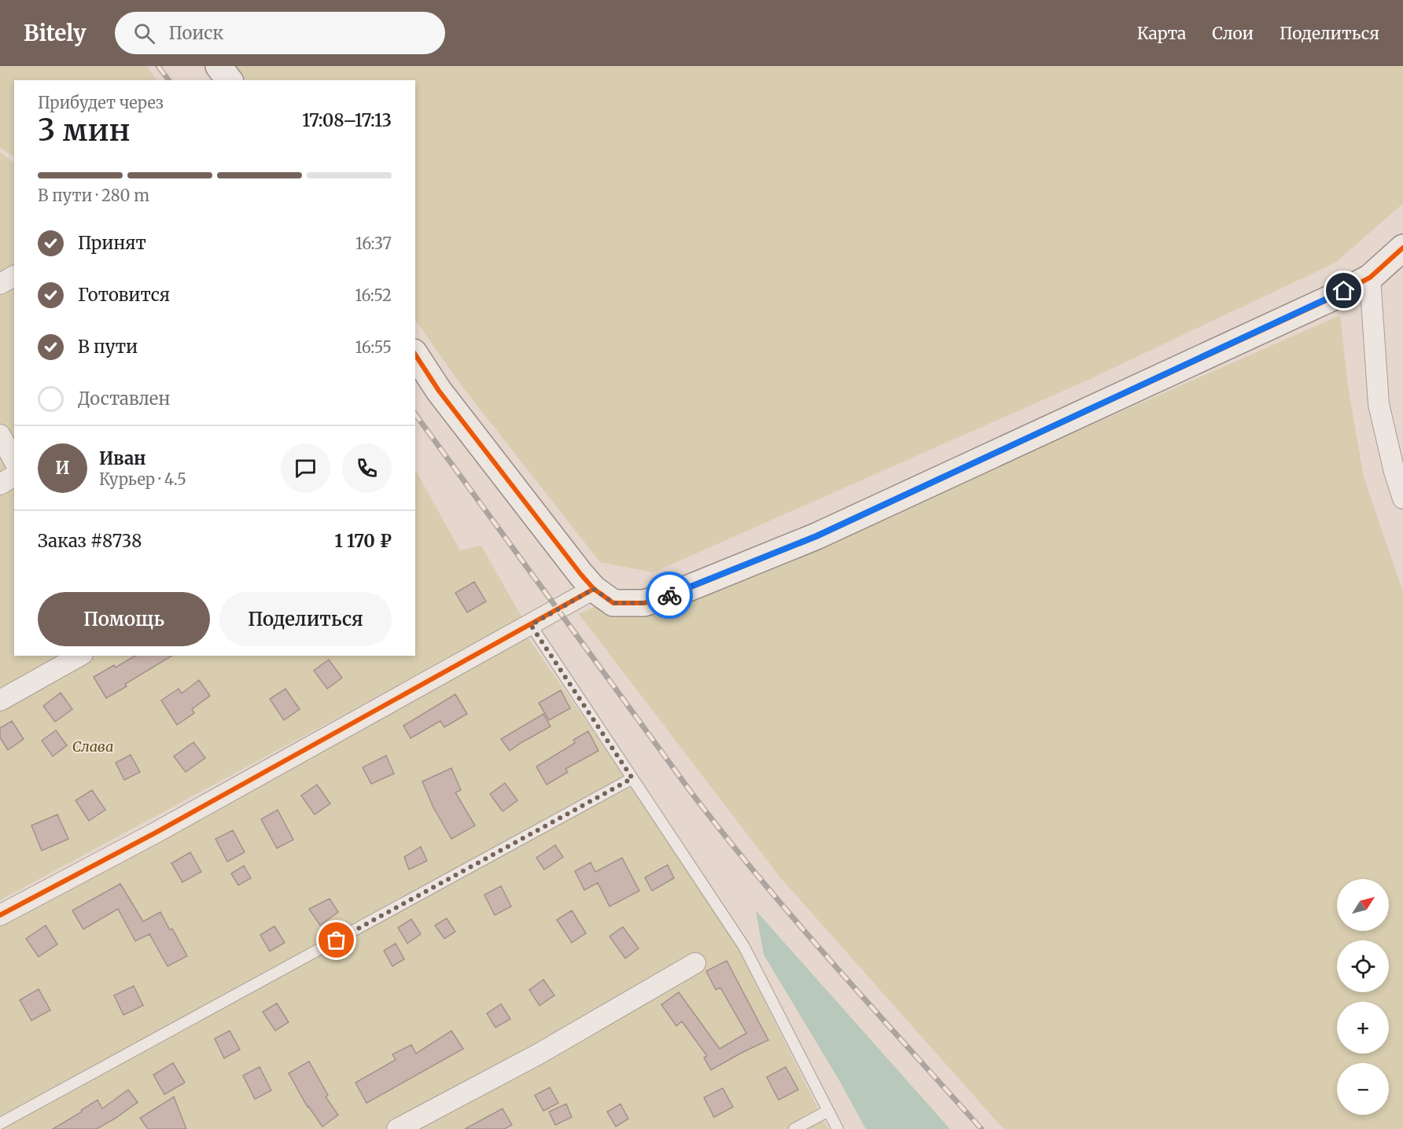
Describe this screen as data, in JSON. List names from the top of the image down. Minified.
{"parks":["Слава"],"north":"top right","page":{"header":"Bitely","search":"Поиск","nav":["Карта","Слои","Поделиться"],"heading":["3 мин","Прибудет через","17:08–17:13"],"panel":["Иван","Курьер · 4.5","Заказ #8738","1 170 ₽"],"bar":"В пути · 280 m","list":[["Принят","16:37"],["Готовится","16:52"],["В пути","16:55"],"Доставлен"],"round":"И","buttons":["Помощь","Поделиться"],"map_buttons":["+","−"]}}
